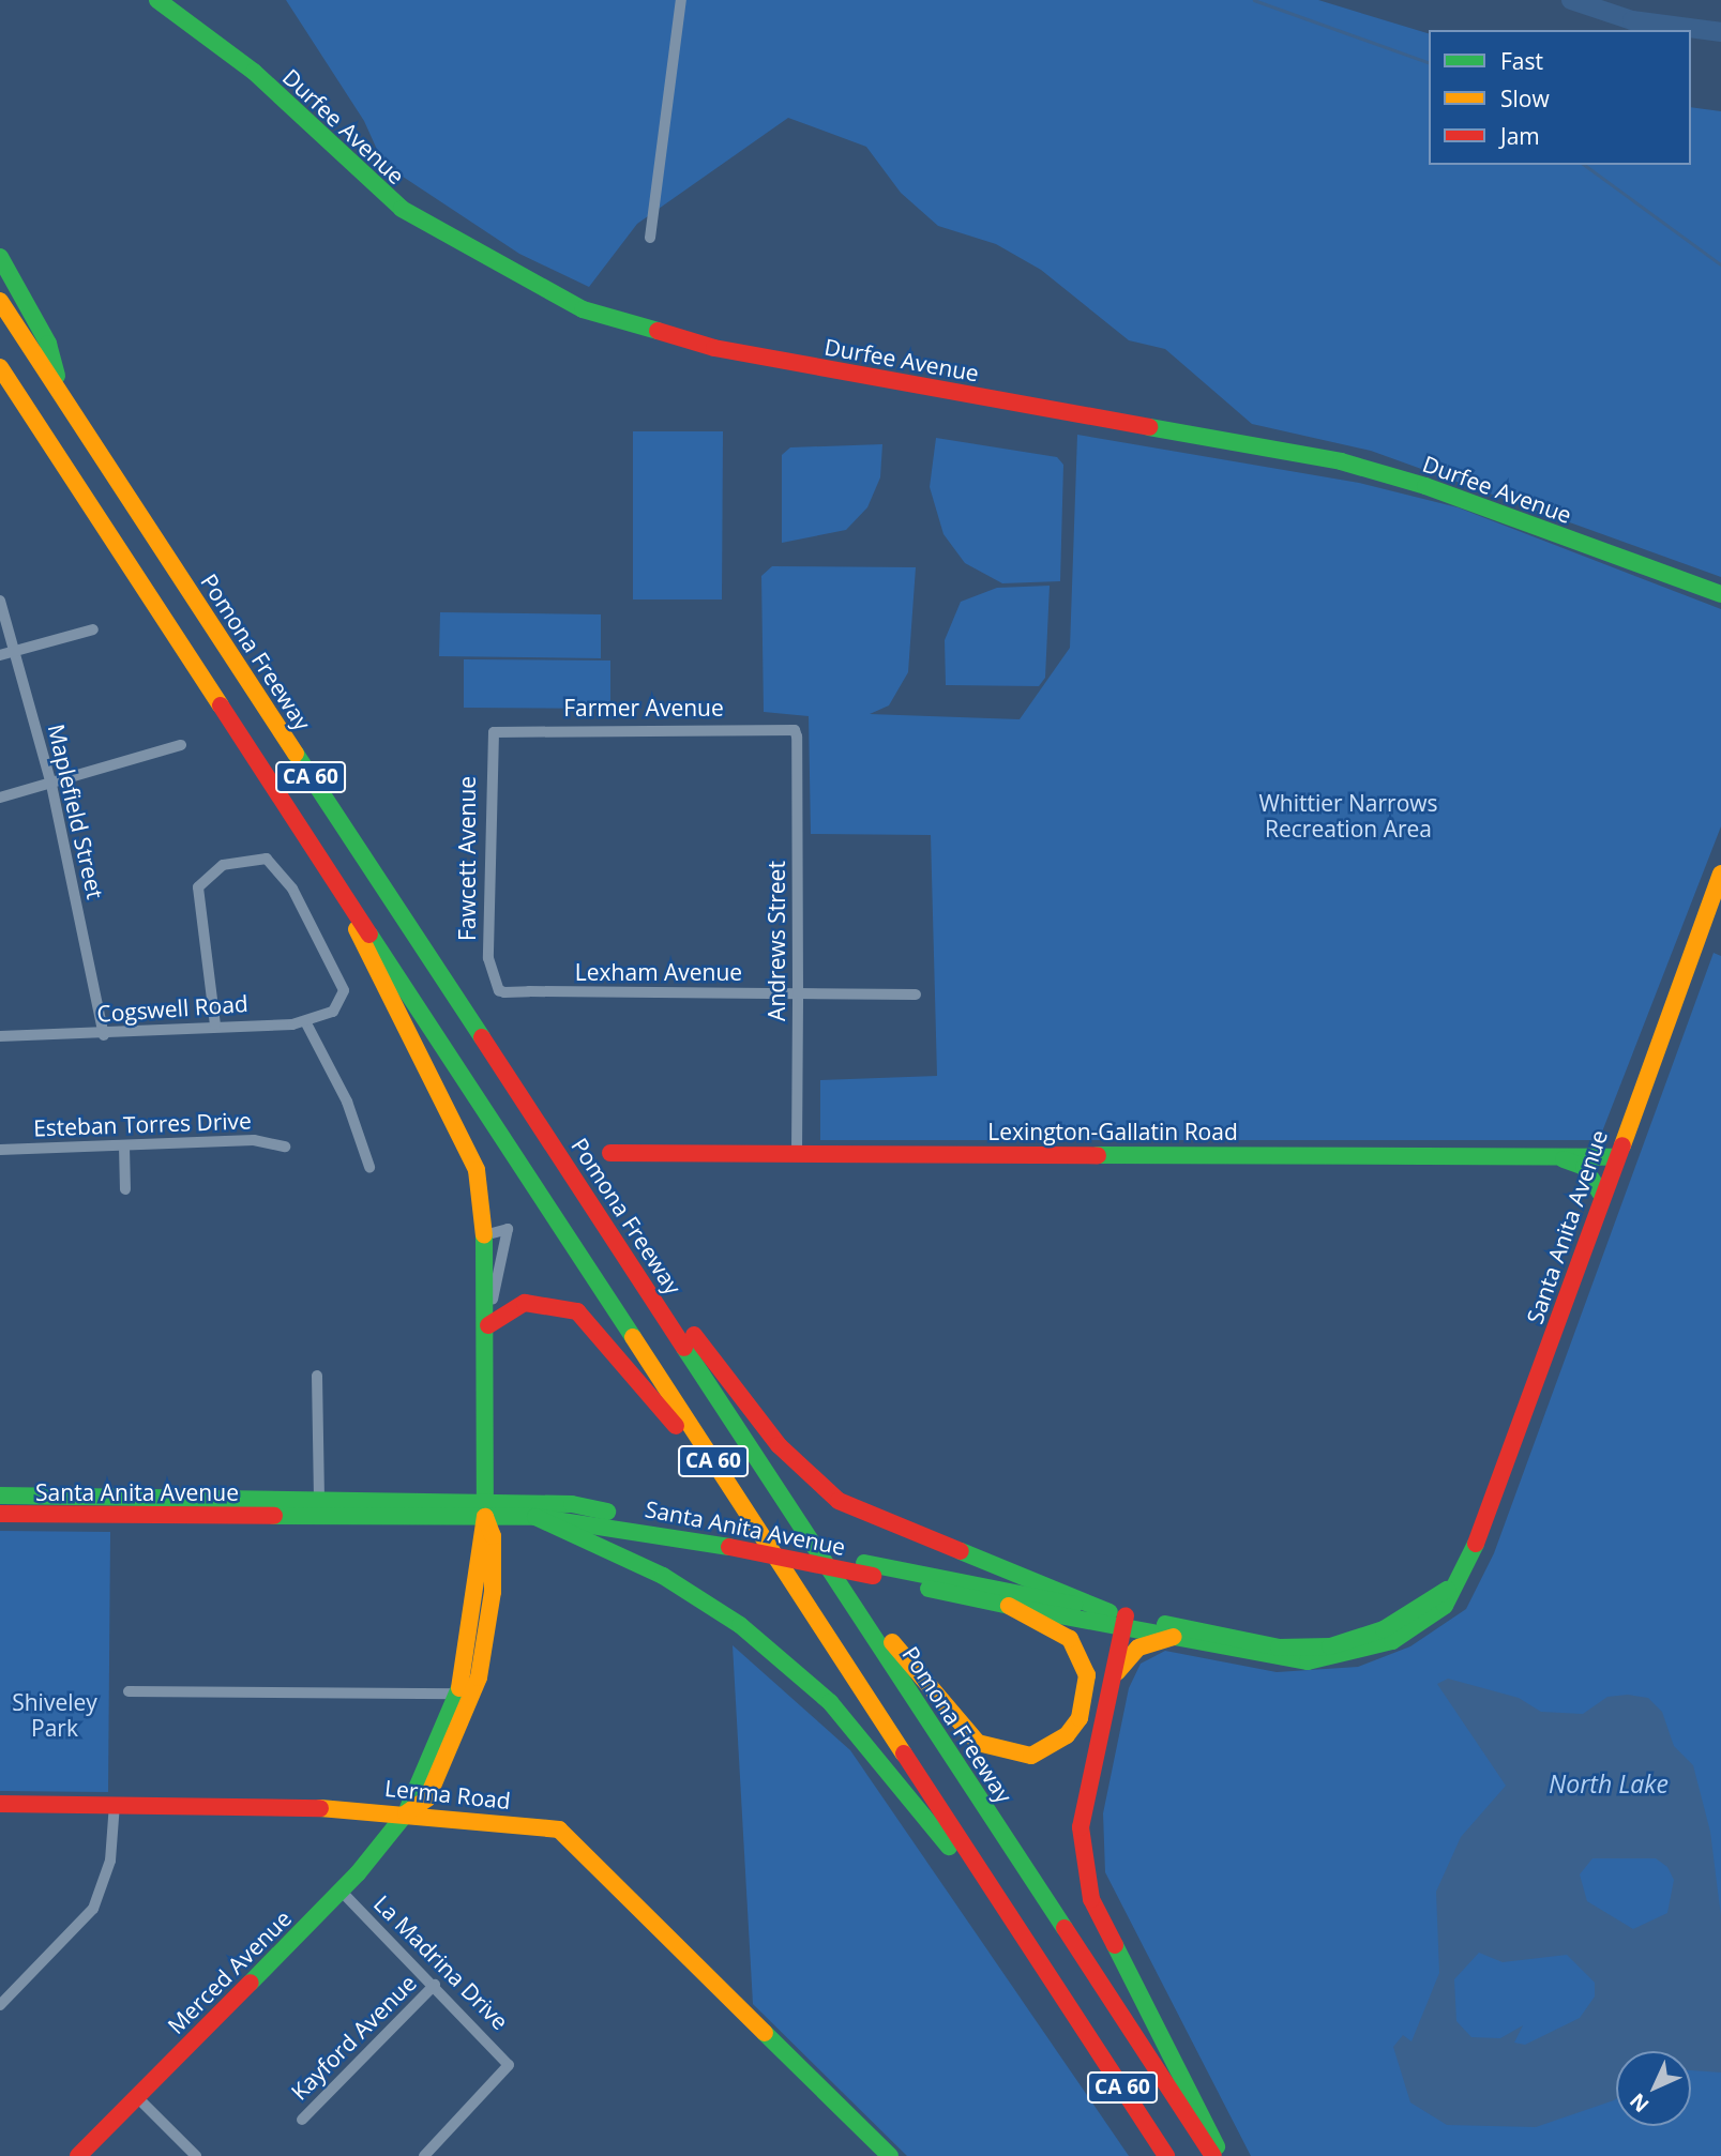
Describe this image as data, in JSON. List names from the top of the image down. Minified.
{"streets":{"main road":["Durfee Avenue","Pomona Freeway","CA 60","Lexington-Gallatin Road","Santa Anita Avenue","Lerma Road","Merced Avenue"],"street":["Farmer Avenue","Maplefield Street","Fawcett Avenue","Andrews Street","Lexham Avenue","Cogswell Road","Esteban Torres Drive","La Madrina Drive","Kayford Avenue"]},"crossings":[["Farmer Avenue","Fawcett Avenue"],["Farmer Avenue","Andrews Street"],["Maplefield Street","Cogswell Road"],["Fawcett Avenue","Lexham Avenue"],["Andrews Street","Lexham Avenue"],["Andrews Street","Lexington-Gallatin Road"],["Lexington-Gallatin Road","Santa Anita Avenue"],["Santa Anita Avenue","Merced Avenue"],["Lerma Road","Merced Avenue"],["La Madrina Drive","Merced Avenue"],["La Madrina Drive","Kayford Avenue"]],"water":["North Lake"],"parks":["Whittier Narrows Recreation Area","Shiveley Park"],"legend":["Fast","Slow","Jam"],"north":"bottom left"}
